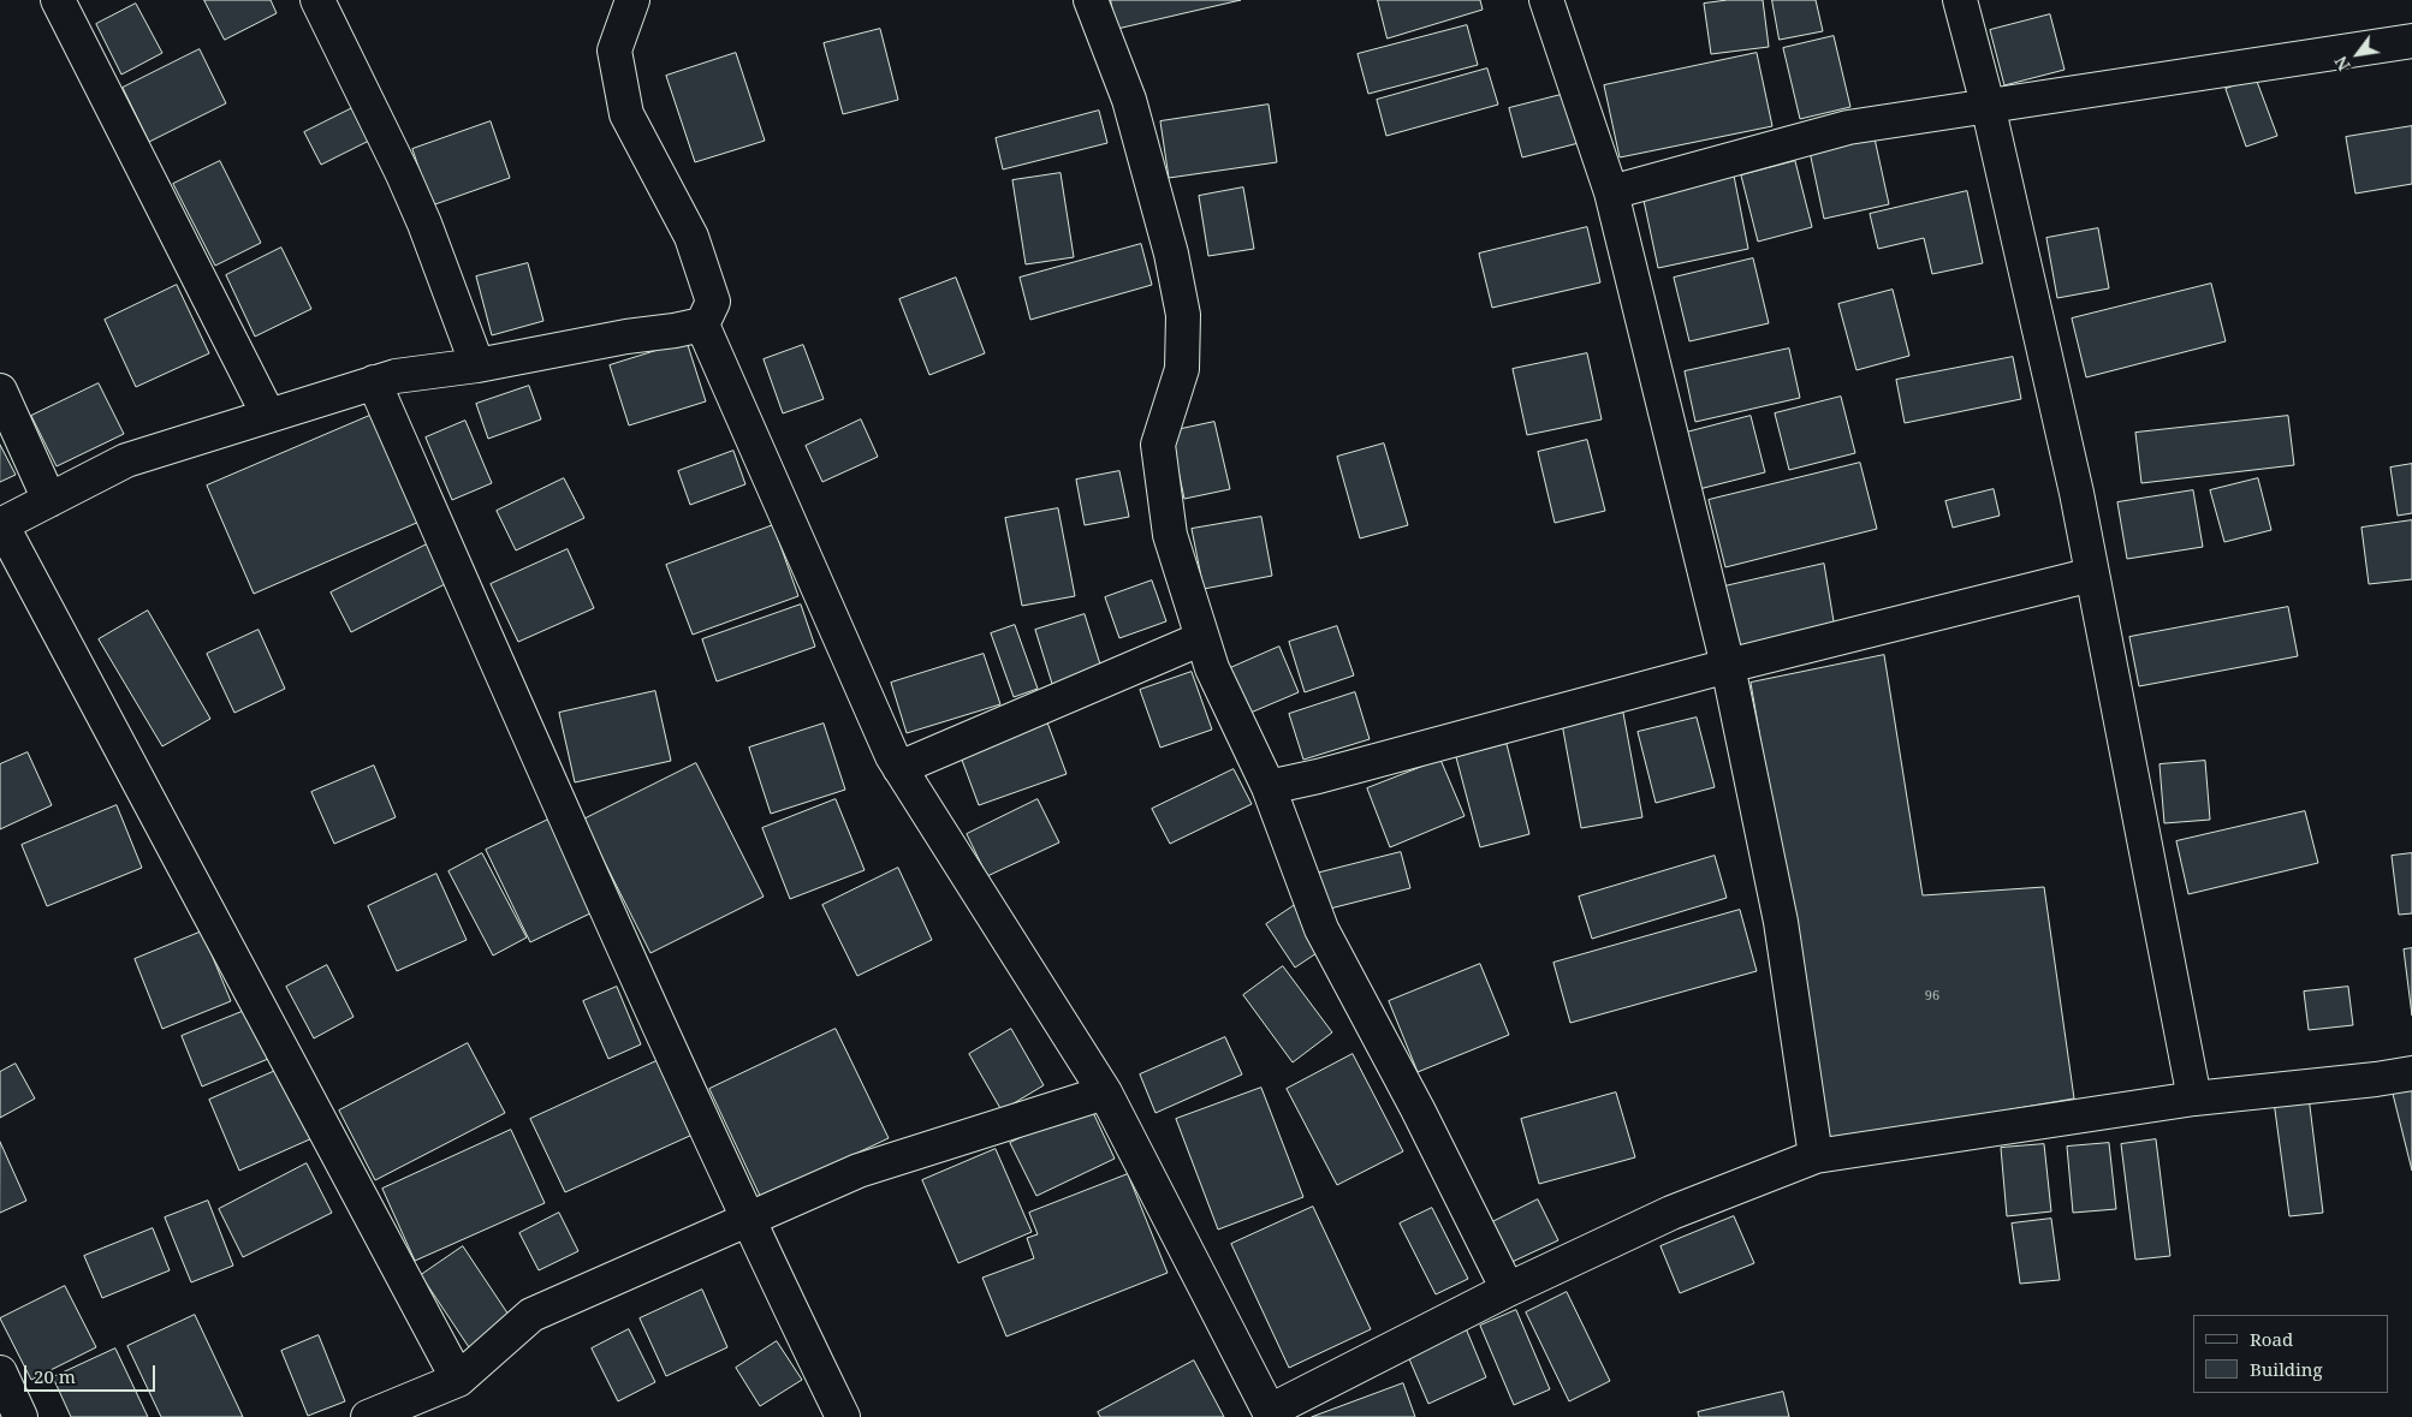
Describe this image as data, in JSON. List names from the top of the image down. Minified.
{"house_numbers":["96"],"legend":["Road","Building"],"scale_bar":"20 m","north":"bottom left"}
